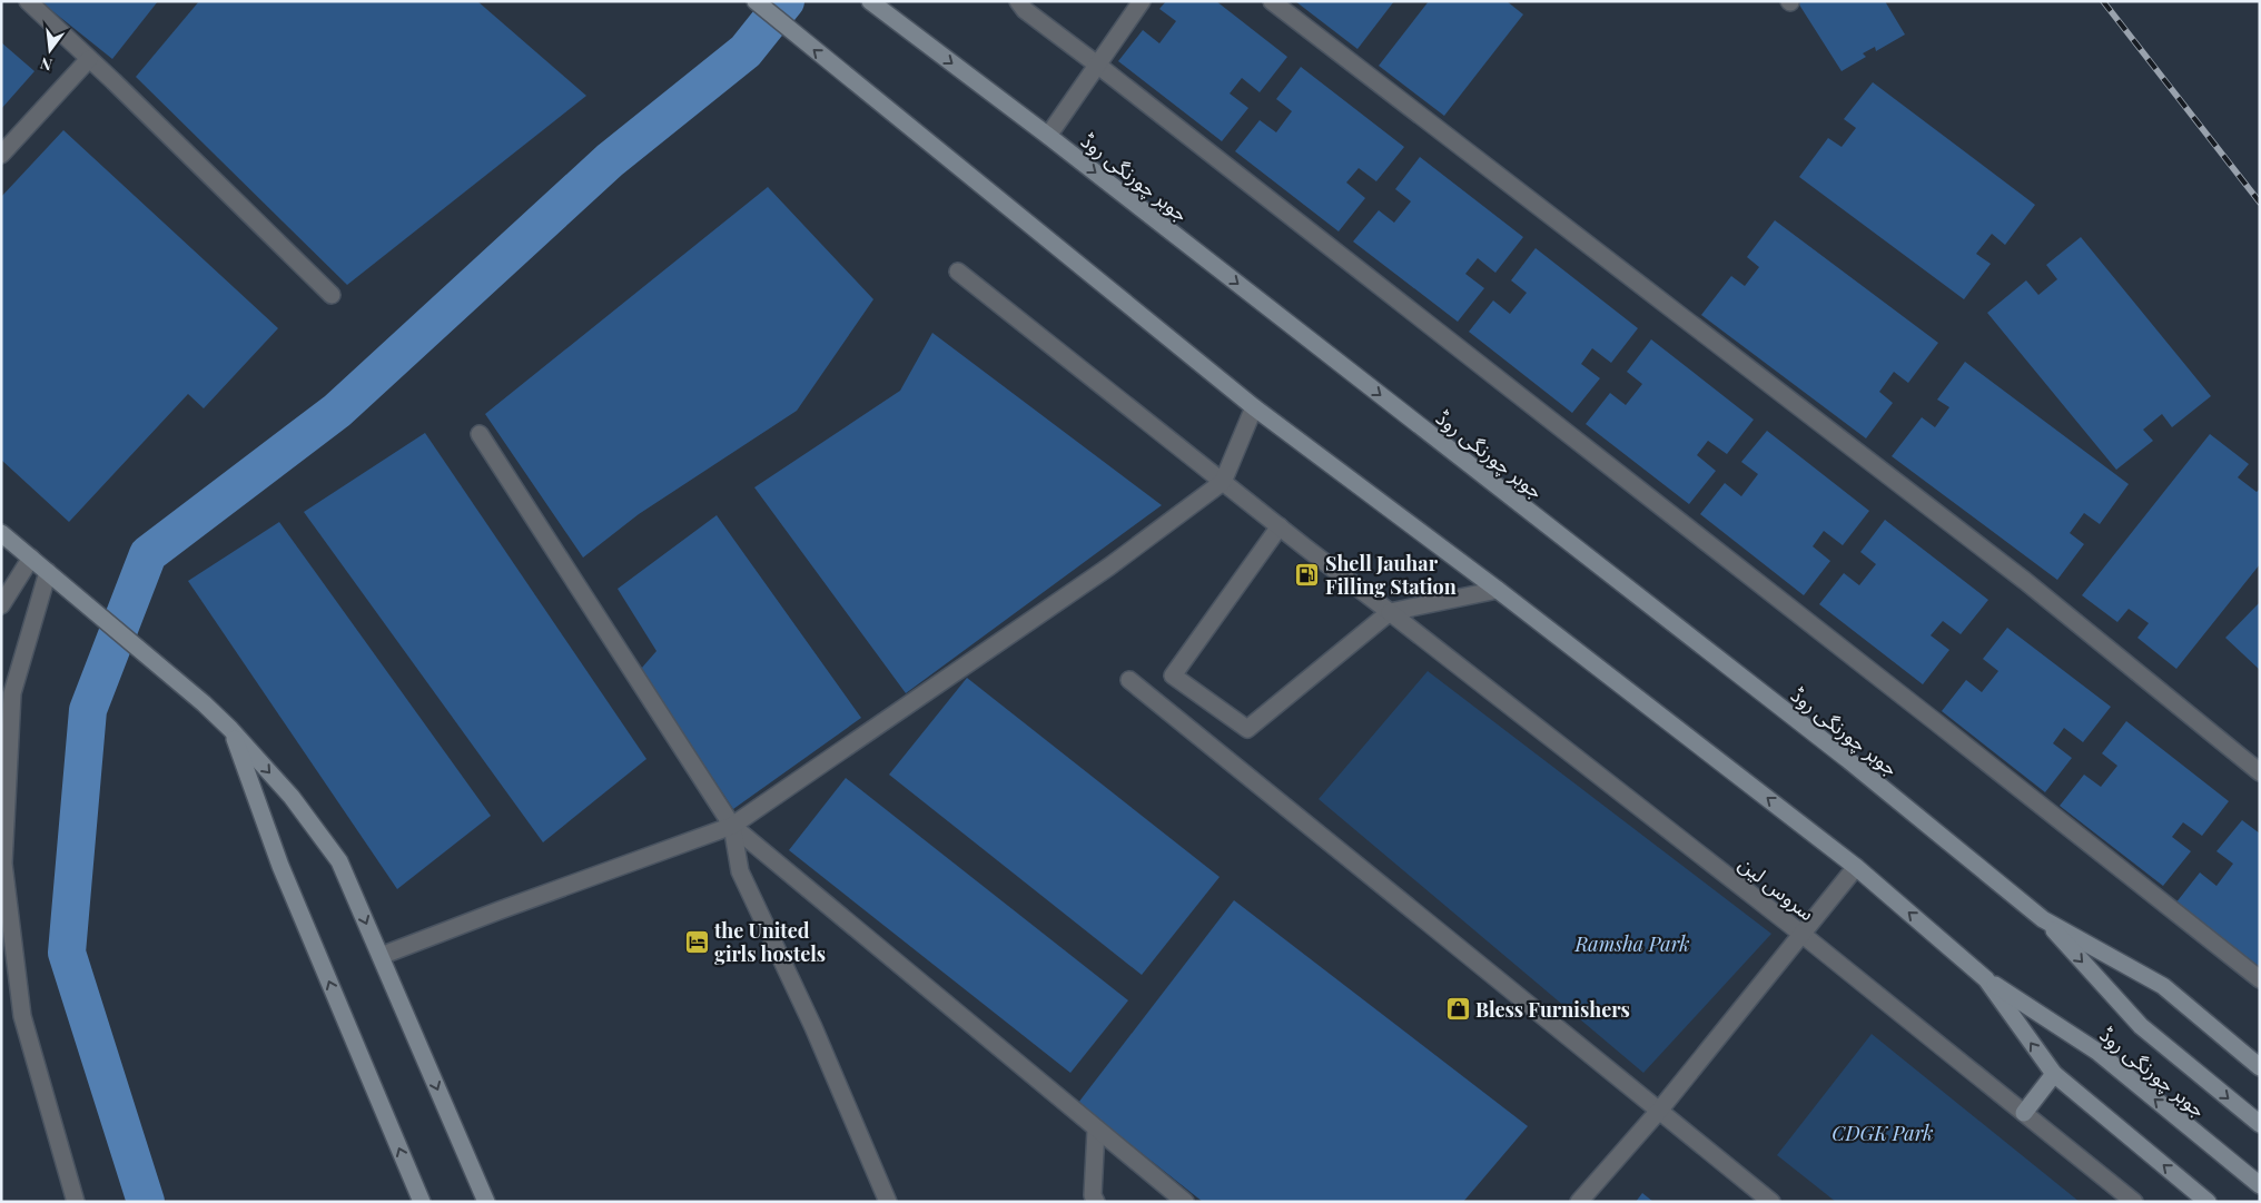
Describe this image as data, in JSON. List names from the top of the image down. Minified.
{"streets":{"main road":["جوہر چورنگی روڈ"],"street":["سروس لین"]},"parks":["Ramsha Park","CDGK Park"],"places":{"fuel station":["Shell Jauhar Filling Station"],"hotel":["the United girls hostels"],"shop":["Bless Furnishers"]},"north":"bottom"}
